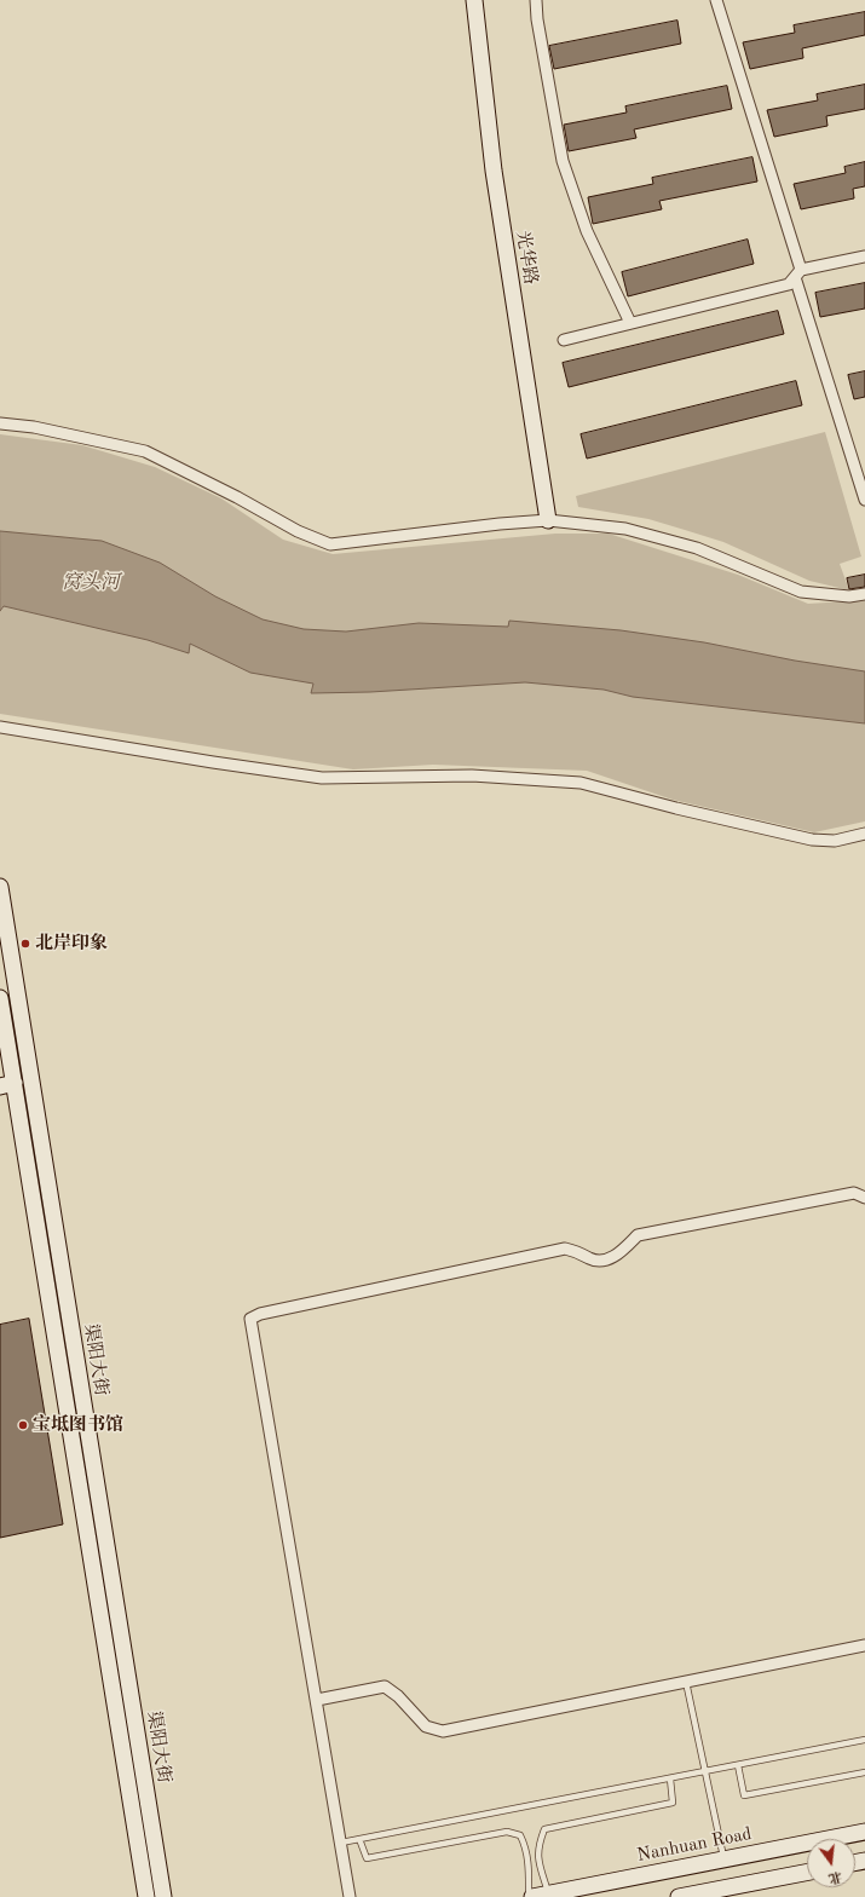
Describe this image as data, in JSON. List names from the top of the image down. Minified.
{"streets":{"main road":["光华路","渠阳大街","Nanhuan Road"]},"water":["窝头河"],"places":["北岸印象","宝坻图书馆"],"north":"bottom"}
